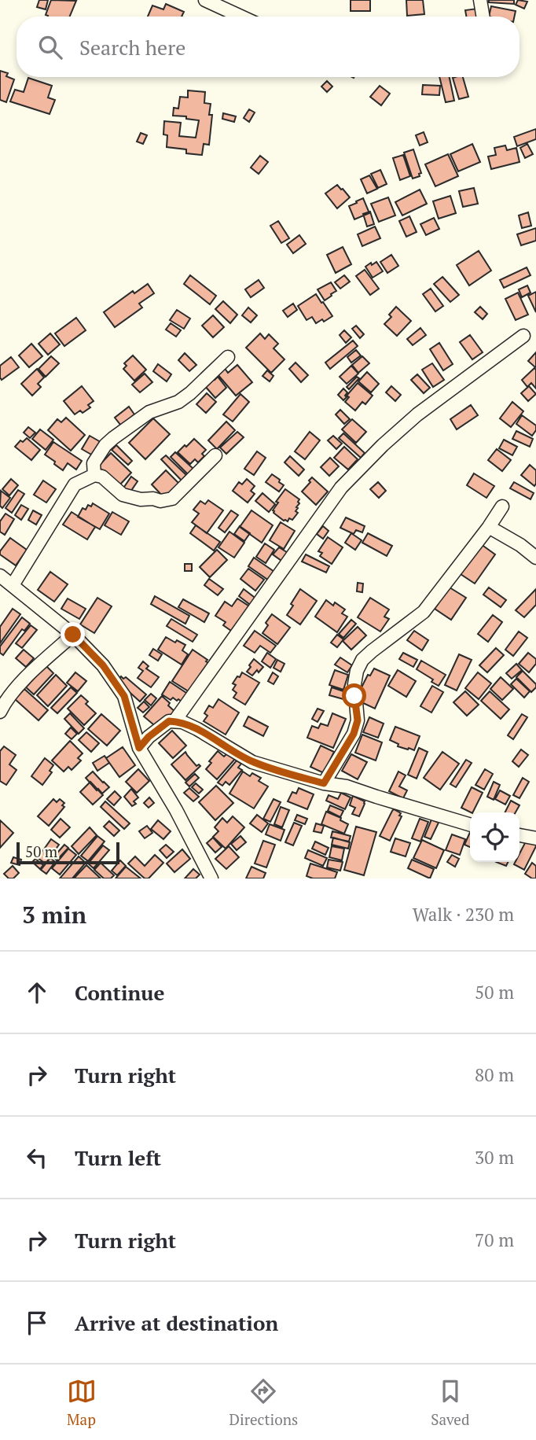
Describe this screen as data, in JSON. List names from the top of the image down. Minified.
{"scale_bar":"50 m","page":{"search":"Search here","scale":"50 m","heading":["3 min","Walk · 230 m"],"list":[["Continue","50 m"],["Turn right","80 m"],["Turn left","30 m"],["Turn right","70 m"],"Arrive at destination"],"nav":["Map","Directions","Saved"]}}
